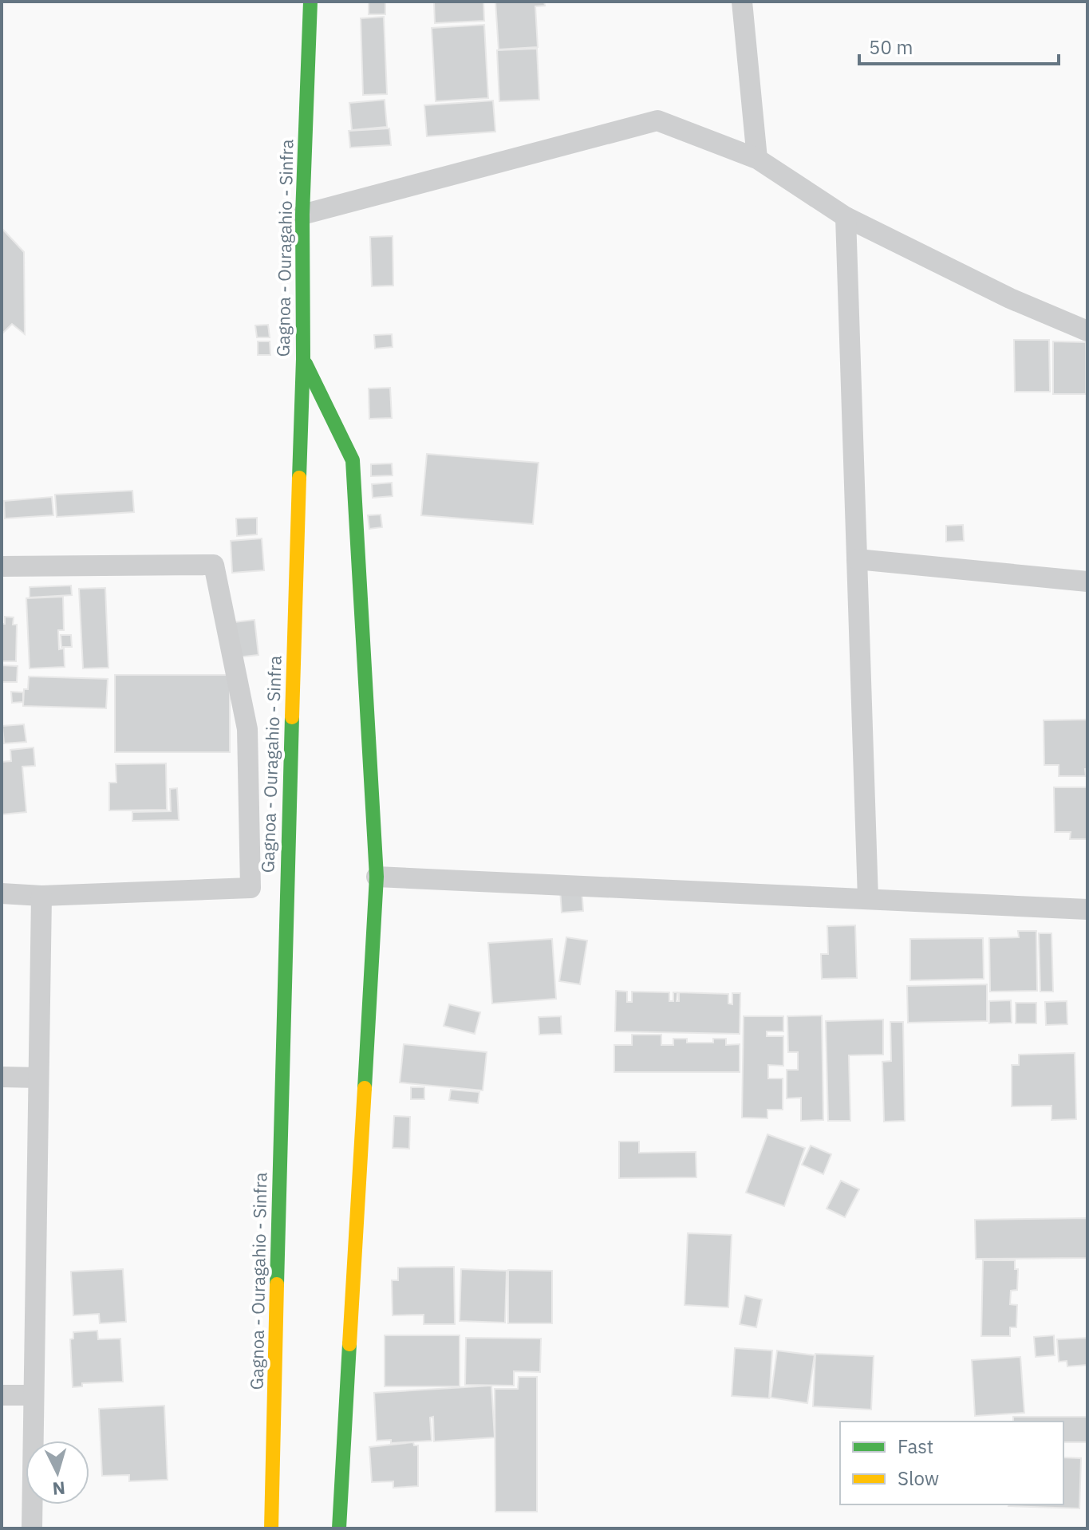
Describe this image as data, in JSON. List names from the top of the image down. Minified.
{"streets":{"main road":["Gagnoa - Ouragahio - Sinfra"]},"legend":["Fast","Slow"],"scale_bar":"50 m","north":"bottom"}
